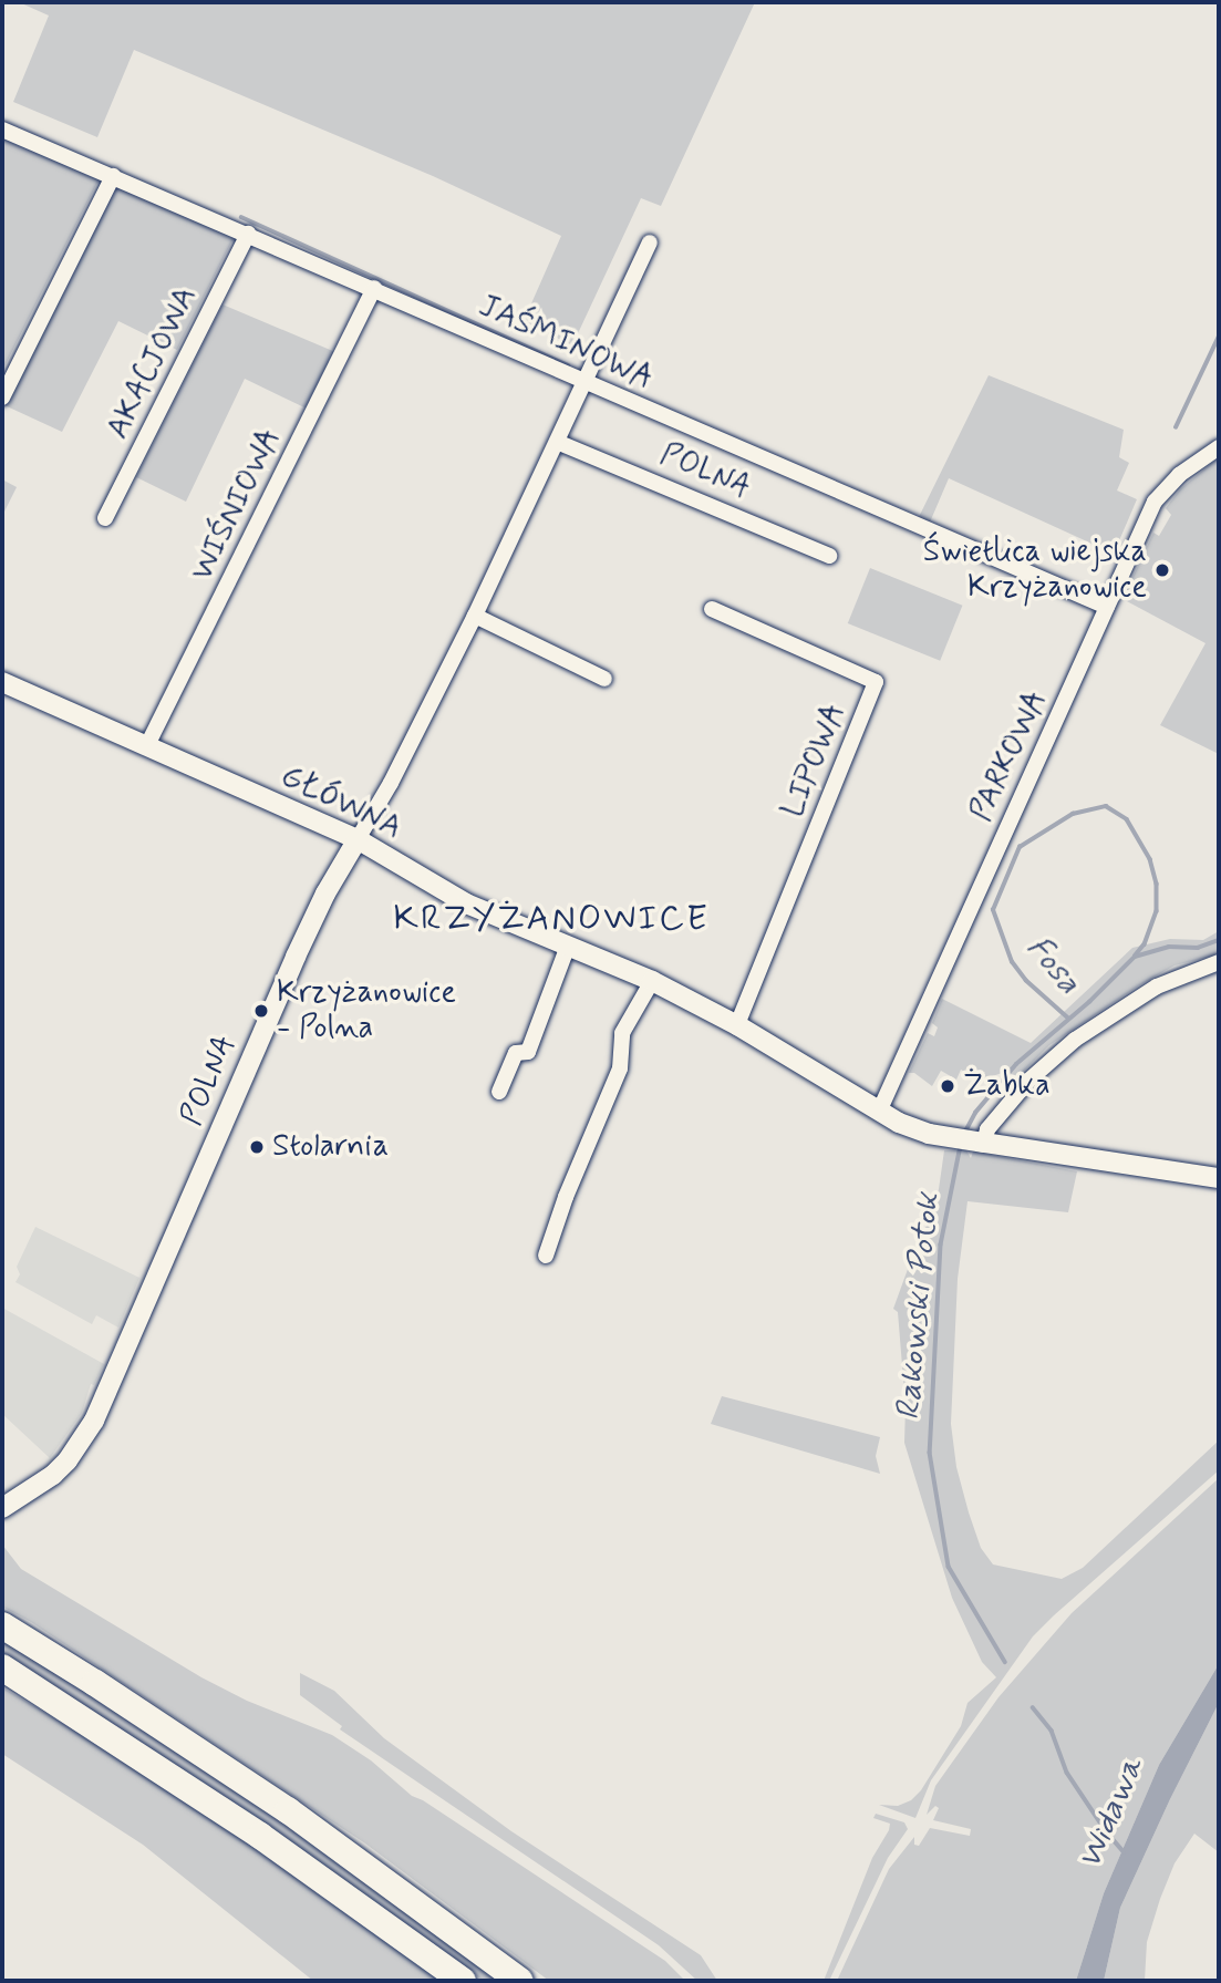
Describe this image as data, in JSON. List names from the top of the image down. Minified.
{"streets":{"street":["JAŚMINOWA","AKACJOWA","POLNA","WIŚNIOWA","PARKOWA","LIPOWA","GŁÓWNA"]},"crossings":[["JAŚMINOWA","AKACJOWA"],["JAŚMINOWA","POLNA"],["JAŚMINOWA","WIŚNIOWA"],["JAŚMINOWA","PARKOWA"],["POLNA","GŁÓWNA"],["WIŚNIOWA","GŁÓWNA"],["PARKOWA","GŁÓWNA"],["LIPOWA","GŁÓWNA"]],"districts":["KRZYŻANOWICE"],"water":["Fosa","Rakowski Potok","Widawa"],"places":["Świetlica wiejska Krzyżanowice","Krzyżanowice - Polna","Żabka","Stolarnia"]}
